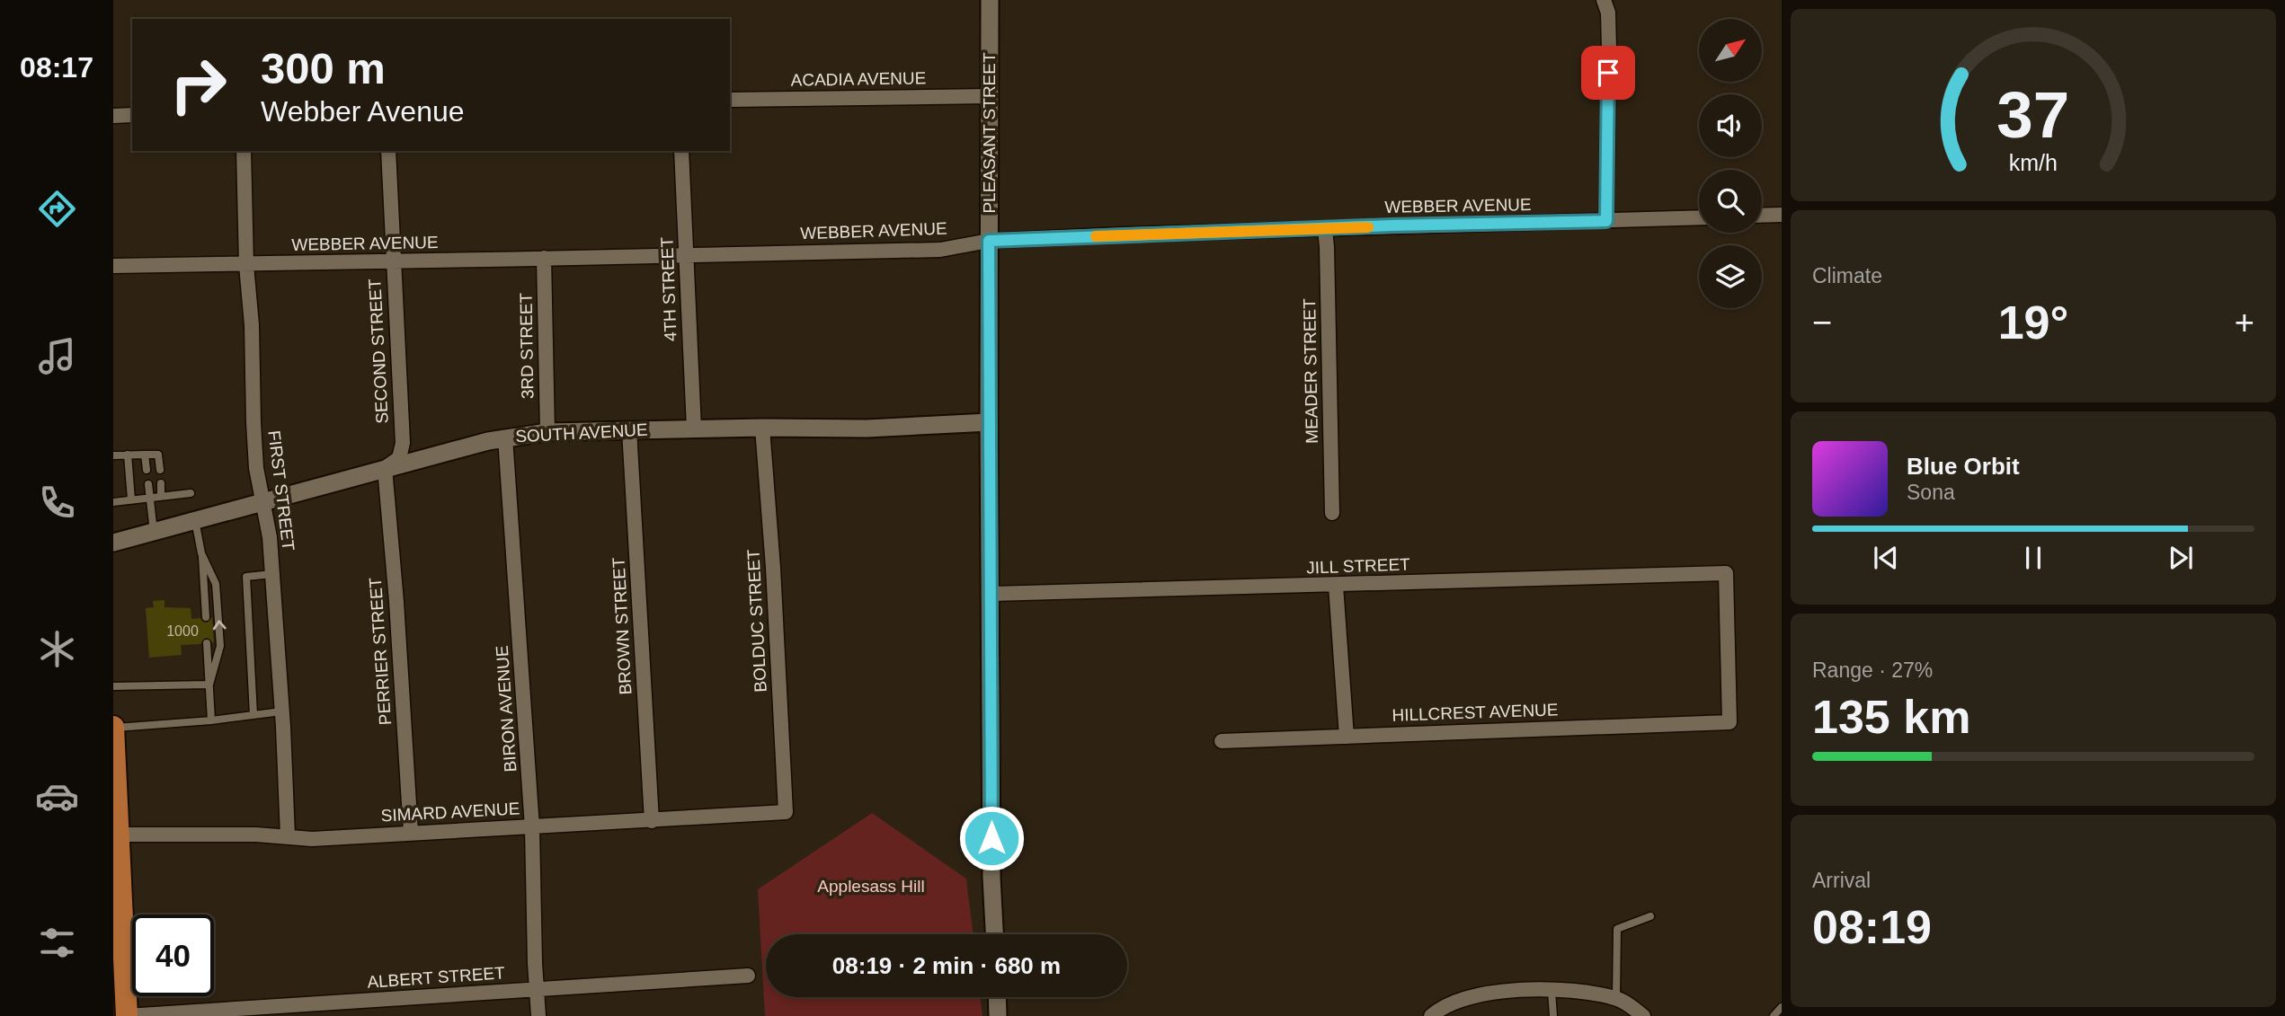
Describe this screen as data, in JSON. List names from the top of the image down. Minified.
{"streets":{"street":["ACADIA AVENUE","PLEASANT STREET","WEBBER AVENUE","4TH STREET","3RD STREET","SECOND STREET","MEADER STREET","SOUTH AVENUE","FIRST STREET","JILL STREET","BOLDUC STREET","BROWN STREET","PERRIER STREET","BIRON AVENUE","HILLCREST AVENUE","SIMARD AVENUE","ALBERT STREET"]},"crossings":[["ACADIA AVENUE","PLEASANT STREET"],["PLEASANT STREET","WEBBER AVENUE"],["PLEASANT STREET","SOUTH AVENUE"],["PLEASANT STREET","JILL STREET"],["WEBBER AVENUE","4TH STREET"],["WEBBER AVENUE","3RD STREET"],["WEBBER AVENUE","SECOND STREET"],["WEBBER AVENUE","MEADER STREET"],["WEBBER AVENUE","FIRST STREET"],["4TH STREET","SOUTH AVENUE"],["3RD STREET","SOUTH AVENUE"],["SECOND STREET","SOUTH AVENUE"],["SECOND STREET","PERRIER STREET"],["SOUTH AVENUE","FIRST STREET"],["SOUTH AVENUE","BOLDUC STREET"],["SOUTH AVENUE","BROWN STREET"],["SOUTH AVENUE","PERRIER STREET"],["SOUTH AVENUE","BIRON AVENUE"],["FIRST STREET","SIMARD AVENUE"],["JILL STREET","HILLCREST AVENUE"],["BOLDUC STREET","SIMARD AVENUE"],["BROWN STREET","SIMARD AVENUE"],["PERRIER STREET","SIMARD AVENUE"],["BIRON AVENUE","SIMARD AVENUE"],["BIRON AVENUE","ALBERT STREET"]],"parks":["Applesass Hill"],"house_numbers":["1000"],"north":"top right","page":{"tabs":"08:17","turn":["300 m","Webber Avenue"],"tile":["Climate",["Range · 27%","135 km"],["Arrival","08:19"]],"heat":["−","19°","+"],"song":["Blue Orbit","Sona"],"limit":"40","trip":"08:19 · 2 min · 680 m","gauge":["37","km/h"]}}
